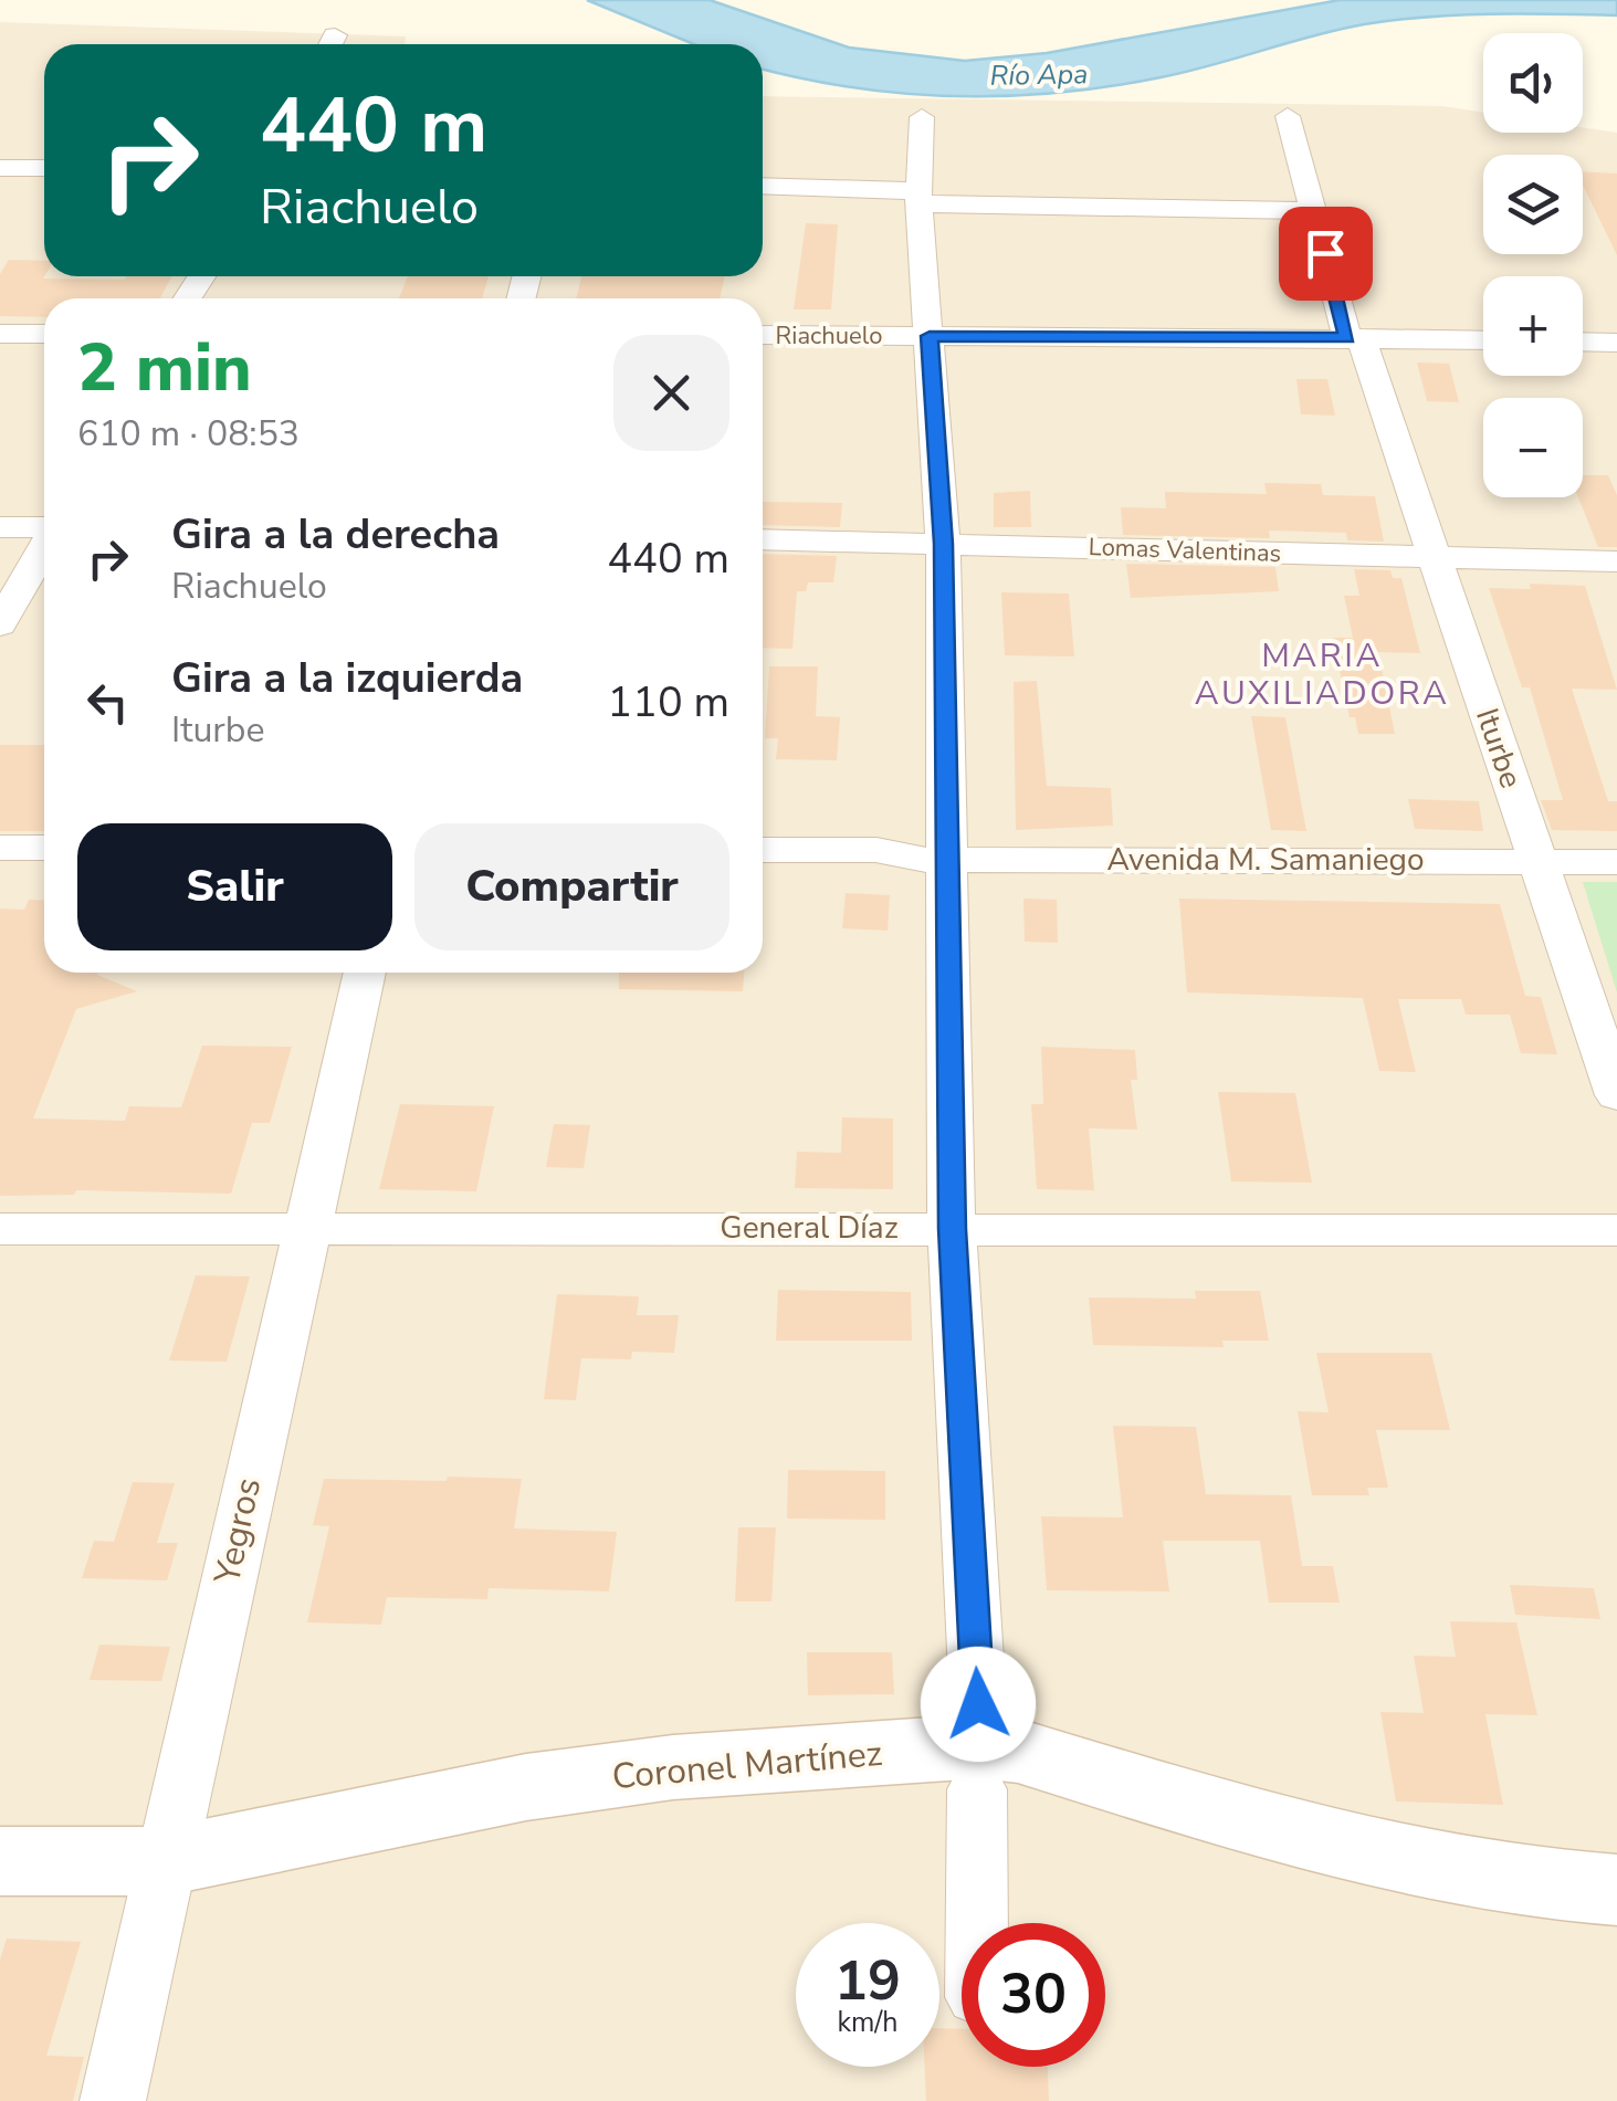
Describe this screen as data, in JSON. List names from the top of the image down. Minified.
{"streets":{"street":["Riachuelo","Lomas Valentinas","Iturbe","Avenida M. Samaniego","General Díaz","Yegros","Coronel Martínez"]},"crossings":[["Riachuelo","Iturbe"],["Lomas Valentinas","Iturbe"],["Iturbe","Avenida M. Samaniego"],["General Díaz","Yegros"],["Yegros","Coronel Martínez"]],"districts":["MARIA AUXILIADORA"],"water":["Río Apa"],"page":{"map_buttons":["+","−"],"turn":["440 m","Riachuelo"],"heading":["2 min","610 m · 08:53"],"list":[{"name":"Gira a la derecha","note":"Riachuelo","value":"440 m"},{"name":"Gira a la izquierda","note":"Iturbe","value":"110 m"}],"buttons":["Salir","Compartir"],"speed":"19 km/h","limit":"30"}}
